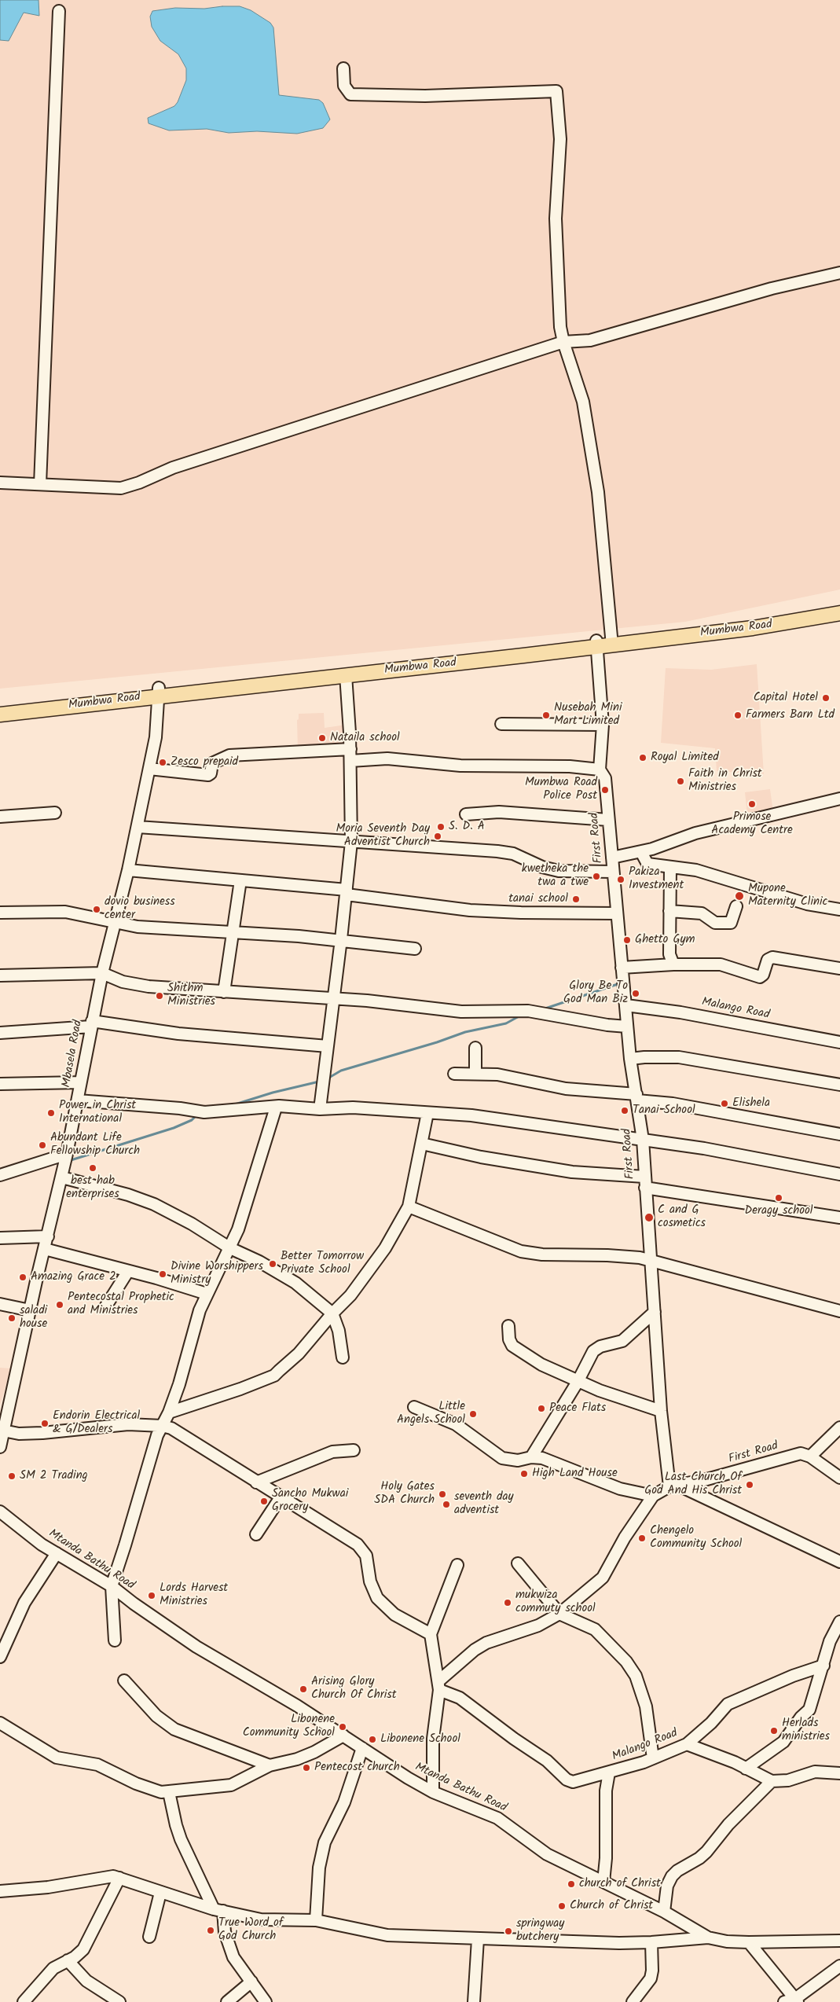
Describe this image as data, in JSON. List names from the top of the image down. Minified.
{"streets":{"main road":["Mumbwa Road"],"street":["First Road","Malango Road","Mbasela Road","Mtanda Bathu Road"]},"crossings":[["Mumbwa Road","First Road"],["Mumbwa Road","Mbasela Road"],["First Road","Malango Road"],["Malango Road","Mtanda Bathu Road"]],"places":["Capital Hotel","Nusebah Mini Mart Limited","Farmers Barn Ltd","Nataila school","Royal Limited","Zesco prepaid","Faith in Christ Ministries","Mumbwa Road Police Post","Primose Academy Centre","S. D. A","Moria Seventh Day Adventist Church","kwetheka the twa a twe","Pakiza Investment","Mupone Maternity Clinic","tanai school","dovio business center","Ghetto Gym","Glory Be To God Man Biz","Shithm Ministries","Elishela","Tanai School","Power in Christ International","Abundant Life Fellowship Church","best hab enterprises","Deragy school","C and G cosmetics","Better Tomorrow Private School","Divine Worshippers Ministry","Amazing Grace 2","Pentecostal Prophetic and Ministries","saladi house","Peace Flats","Little Angels School","Endorin Electrical & G/Dealers","High Land House","SM 2 Trading","Last Church Of God And His Christ","Holy Gates SDA Church","Sancho Mukwai Grocery","seventh day adventist","Chengelo Community School","Lords Harvest Ministries","mukwiza commuty school","Arising Glory Church Of Christ","Libonene Community School","Herlads ministries","Libonene School","Pentecost church","church of Christ","Church of Christ","True Word of God Church","springway butchery"]}
